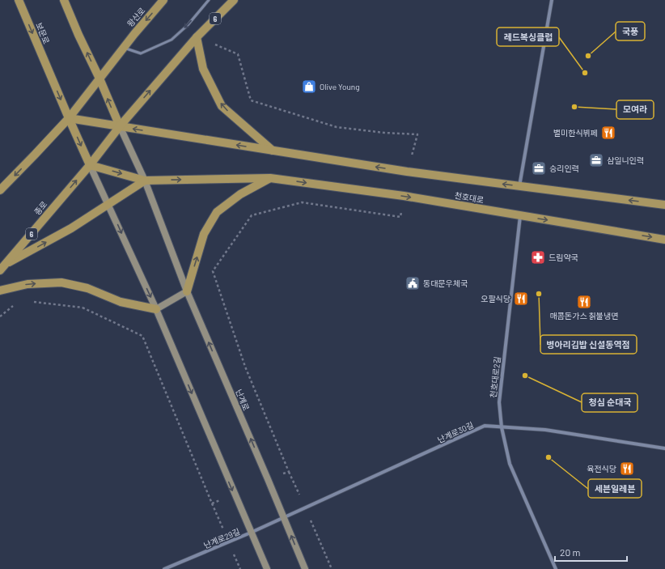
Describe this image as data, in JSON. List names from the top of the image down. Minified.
{"streets":{"main road":["왕산로","6","보문로","천호대로","종로","난계로"],"street":["천호대로2길","난계로30길","난계로29길"]},"crossings":[["왕산로","보문로"],["6","종로"],["보문로","천호대로"],["보문로","종로"],["천호대로","종로"],["천호대로","천호대로2길"],["천호대로","난계로"],["종로","난계로"],["천호대로2길","난계로30길"],["난계로","난계로30길"],["난계로","난계로29길"],["난계로30길","난계로29길"]],"one_way":["왕산로"],"places":{"other":["국풍","레드복싱클럽","모여라","병아리김밥 신설동역점","청심 순대국","세븐일레븐"],"shop":["Olive Young"],"restaurant":["별미한식뷔페","오팔식당","매콤돈가스 칡불냉면","육전식당"],"office":["삼일니인력","승리인력"],"pharmacy":["드림약국"],"public building":["동대문우체국"]},"scale_bar":"20 m"}
